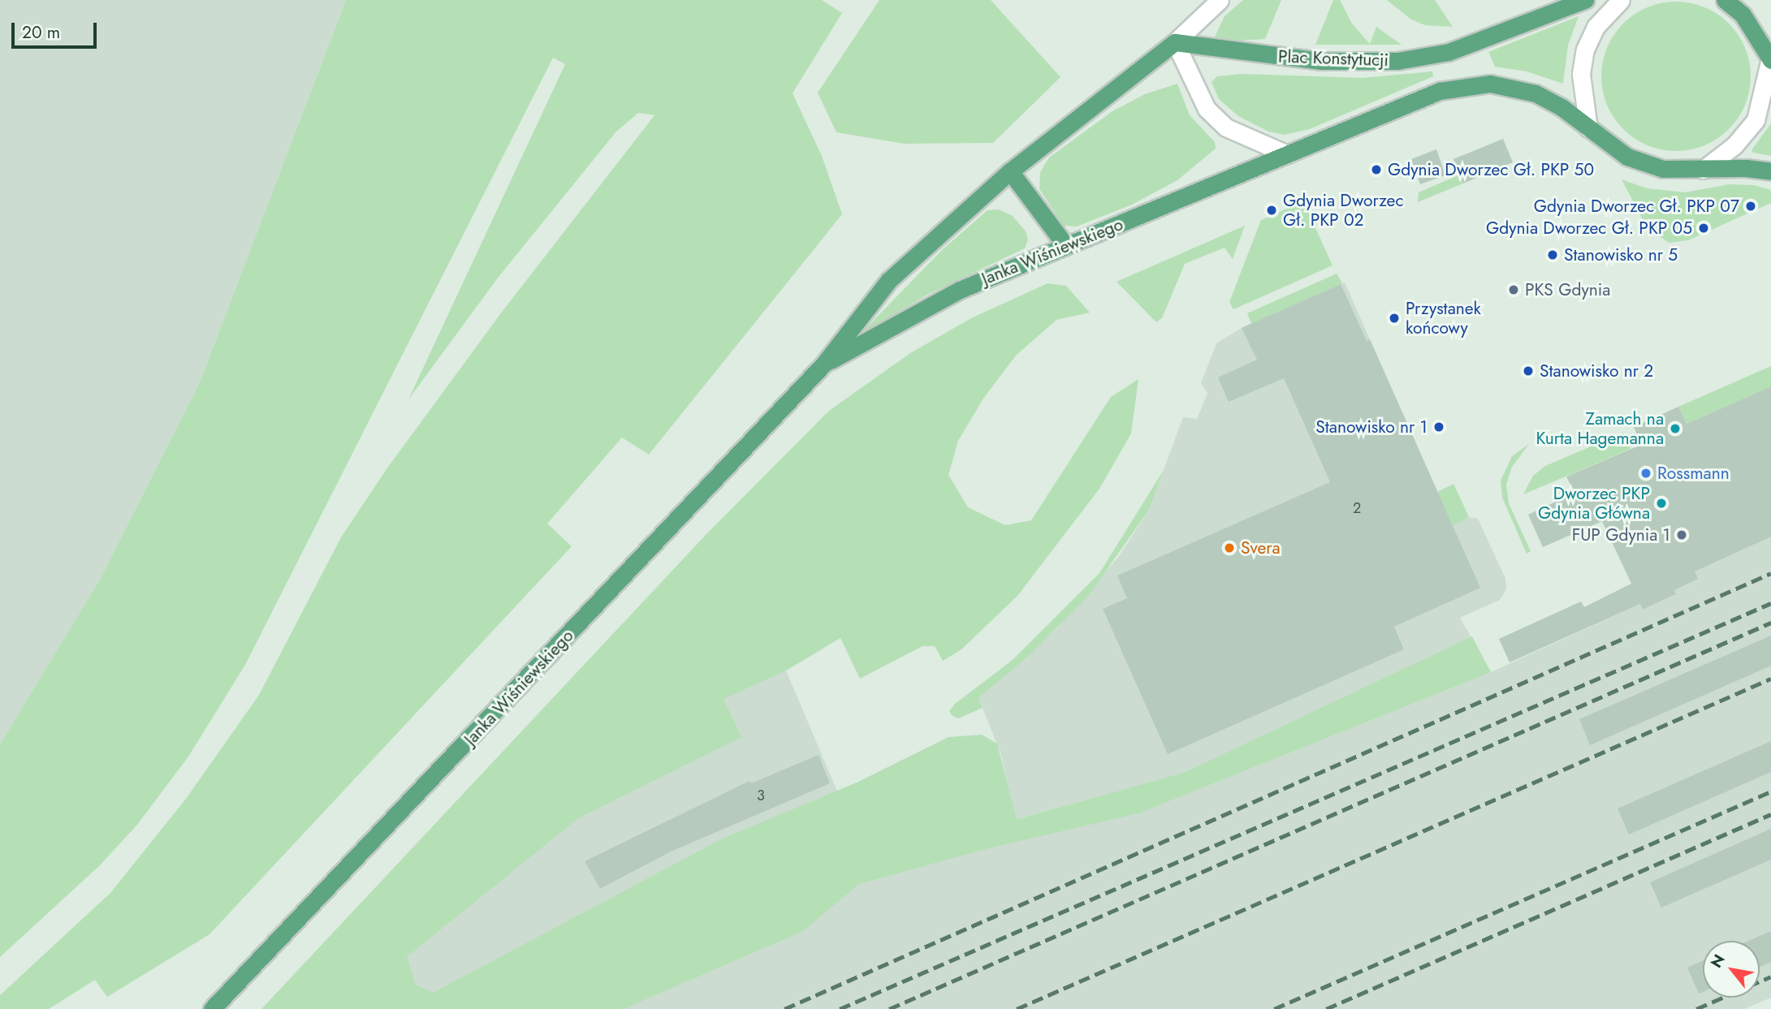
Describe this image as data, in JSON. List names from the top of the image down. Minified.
{"streets":{"main road":["Plac Konstytucji","Janka Wiśniewskiego"]},"crossings":[["Plac Konstytucji","Janka Wiśniewskiego"]],"places":["Gdynia Dworzec Gł. PKP 50","Gdynia Dworzec Gł. PKP 07","Gdynia Dworzec Gł. PKP 02","Gdynia Dworzec Gł. PKP 05","Stanowisko nr 5","PKS Gdynia","Przystanek końcowy","Stanowisko nr 2","Stanowisko nr 1","Zamach na Kurta Hagemanna","Rossmann","Dworzec PKP Gdynia Główna","FUP Gdynia 1","Svera"],"house_numbers":["2","3"],"scale_bar":"20 m","north":"top left"}
